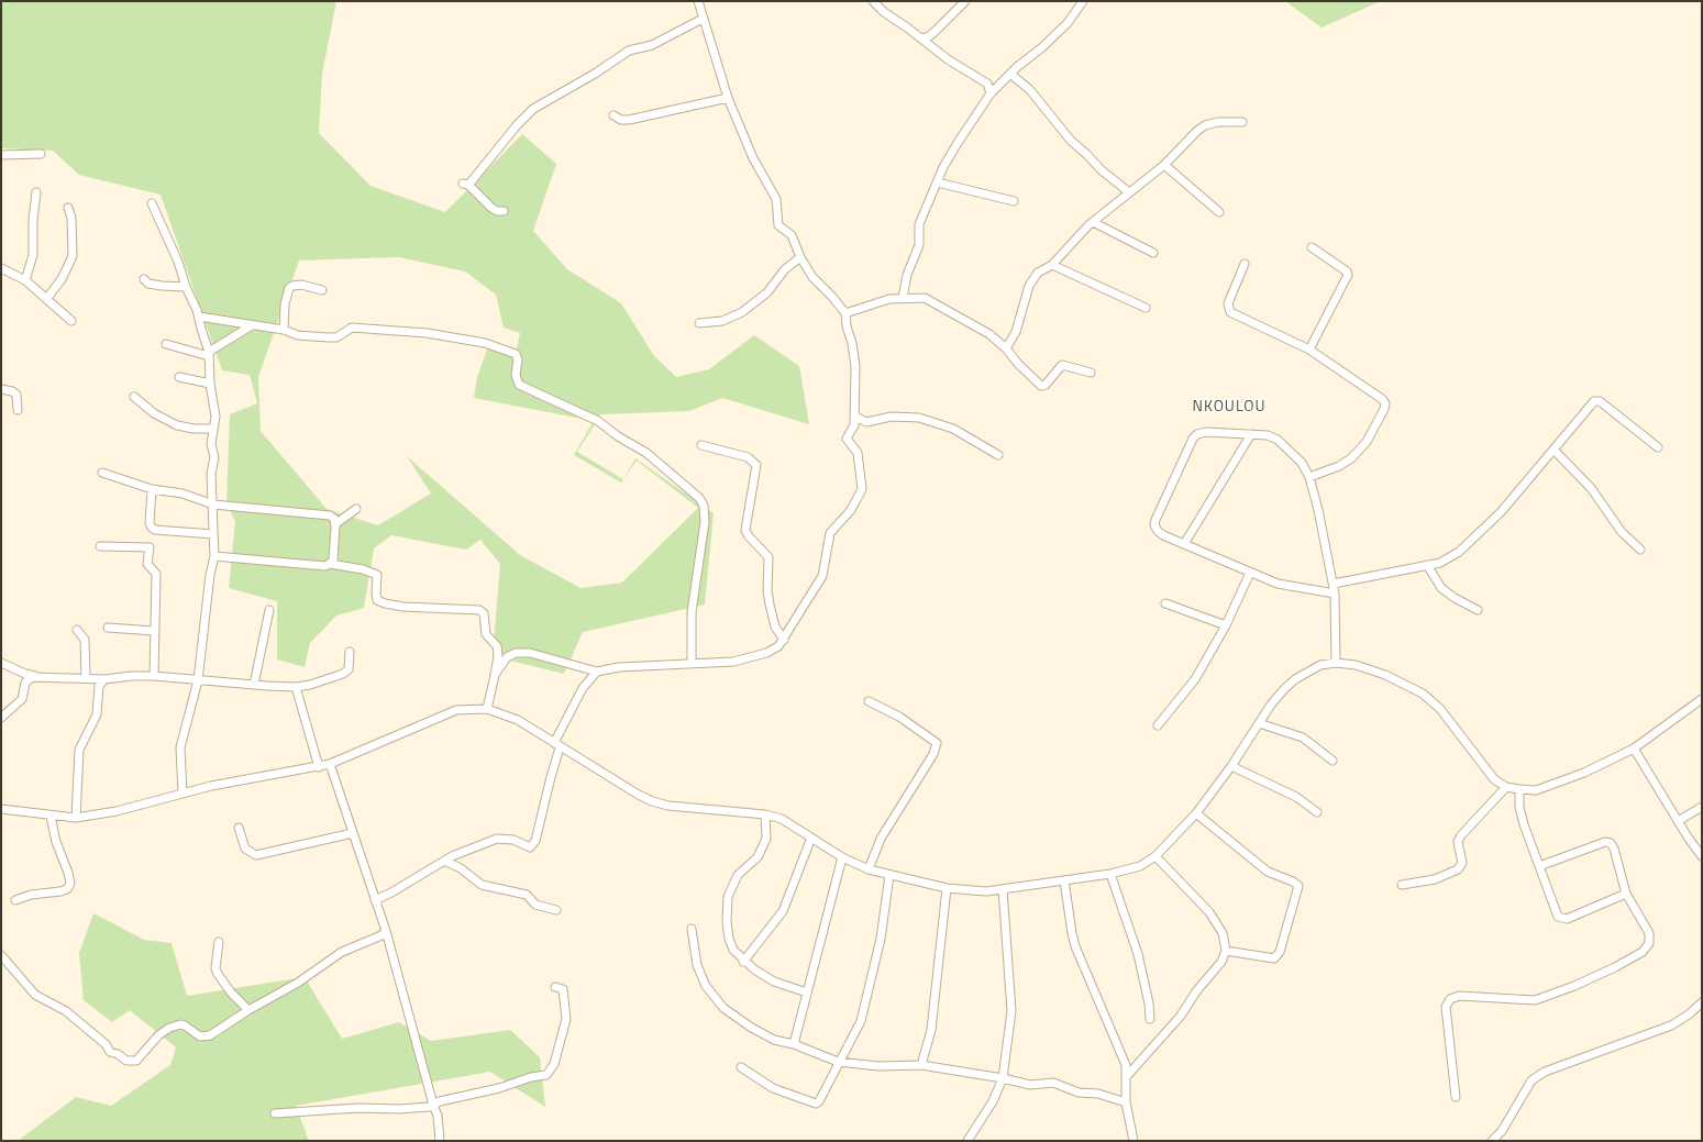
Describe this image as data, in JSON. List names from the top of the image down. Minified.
{"districts":["NKOULOU"]}
